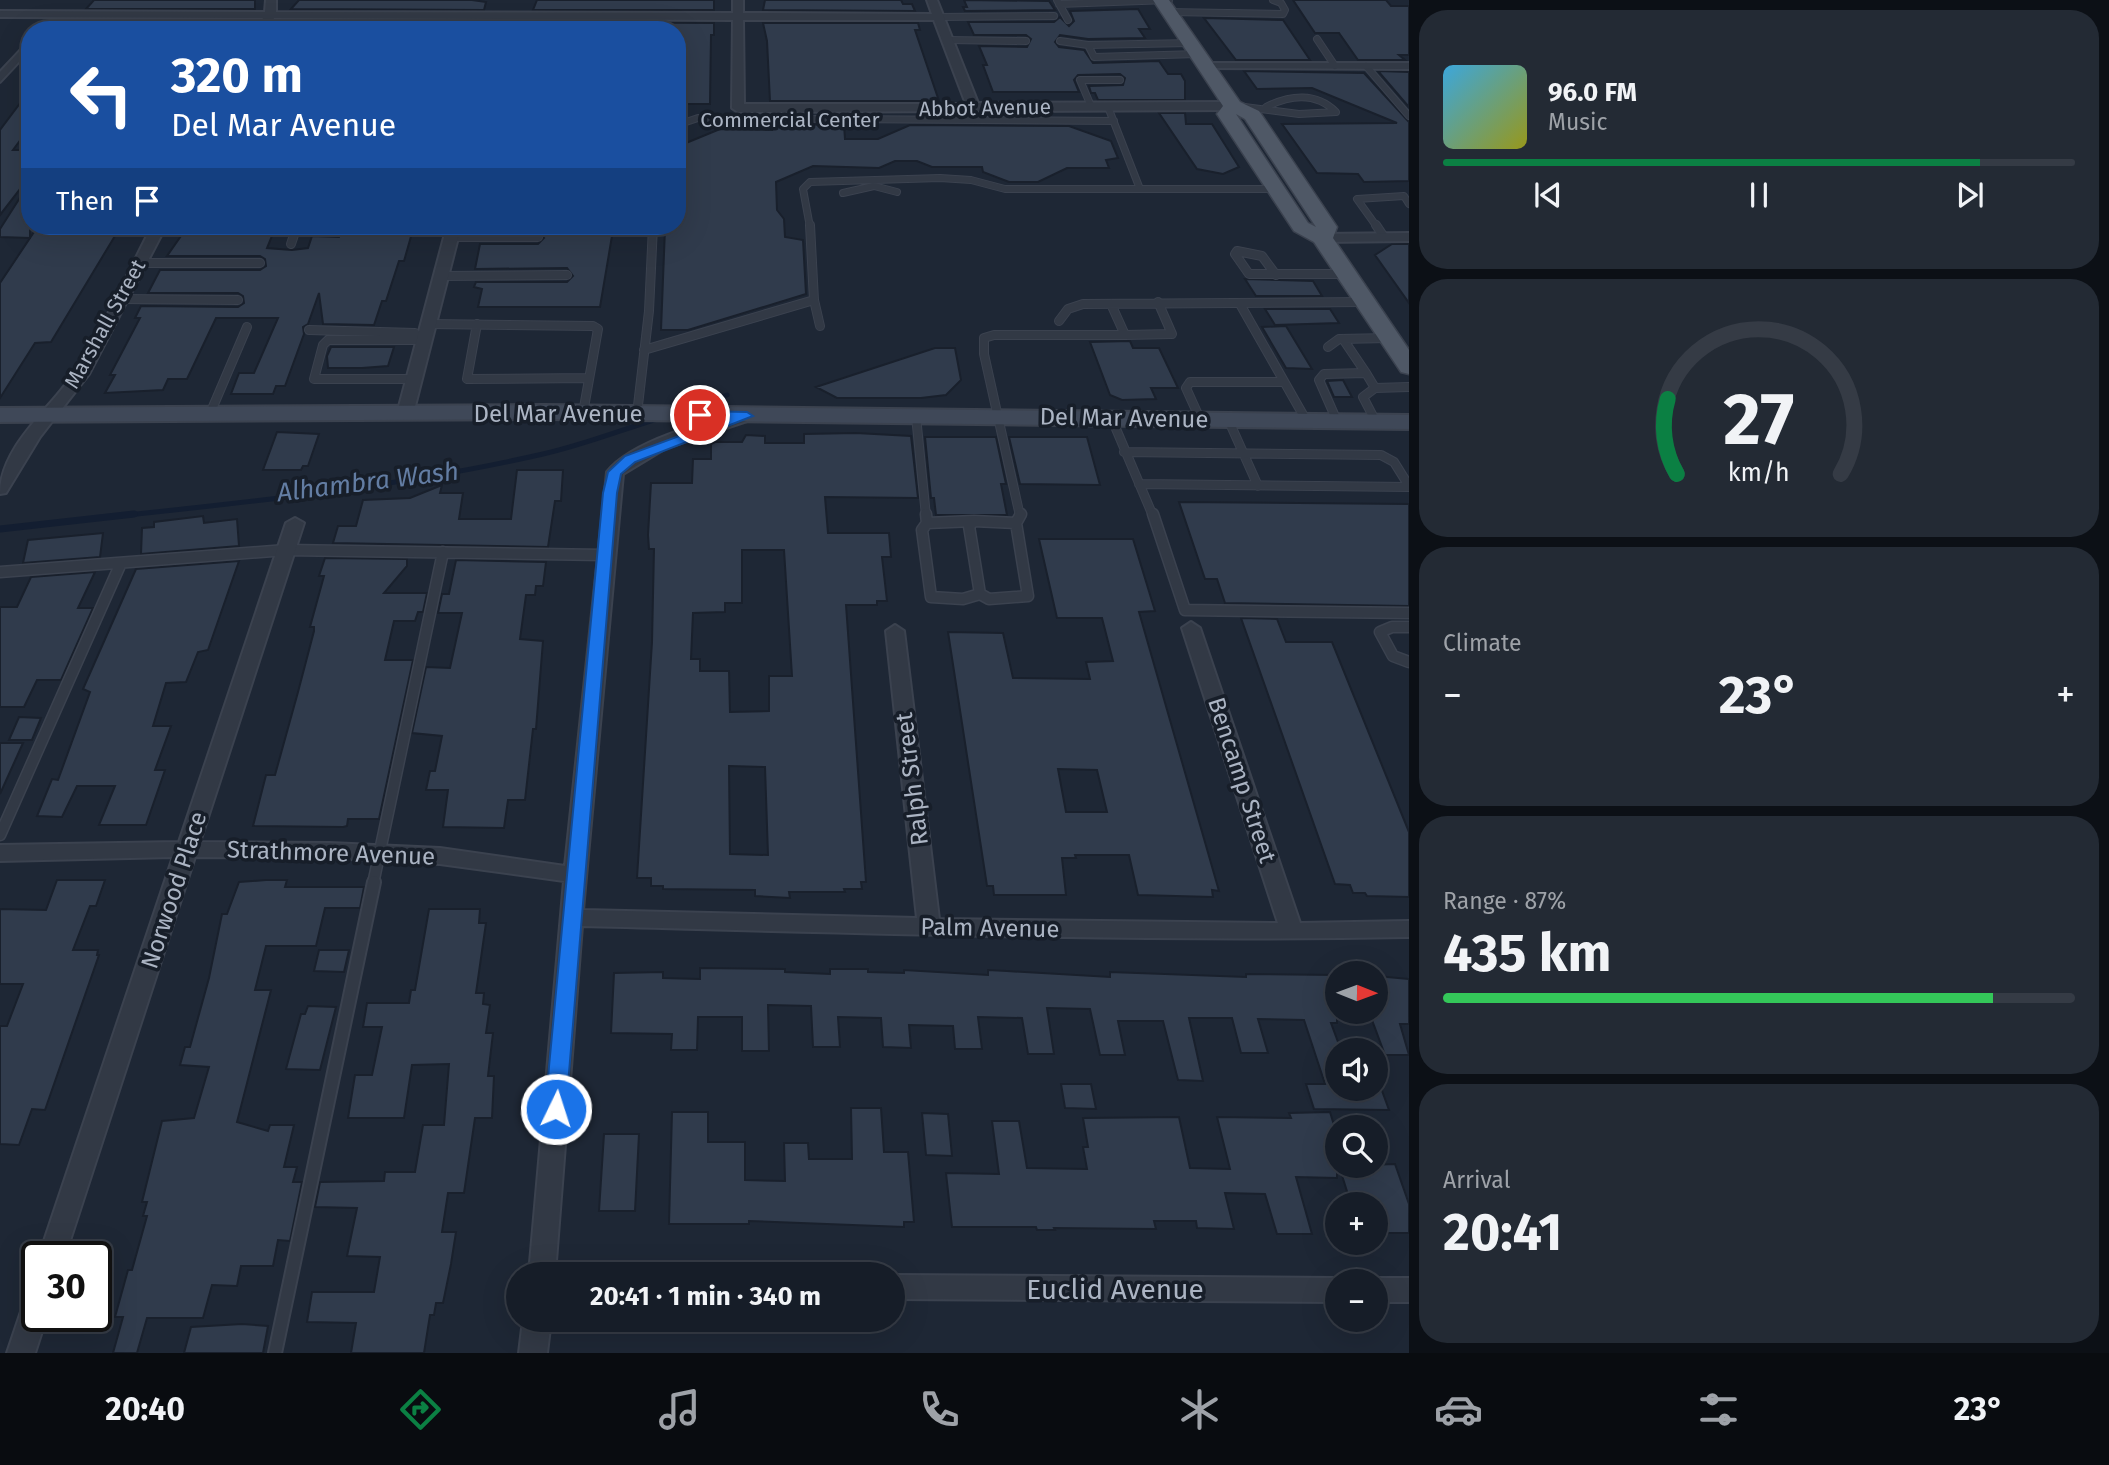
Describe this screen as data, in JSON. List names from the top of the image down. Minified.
{"streets":{"main road":["Del Mar Avenue"],"street":["Abbot Avenue","Marshall Street","Ralph Street","Bencamp Street","Strathmore Avenue","Norwood Place","Palm Avenue","Euclid Avenue"],"lane":["Commercial Center"]},"crossings":[["Marshall Street","Del Mar Avenue"],["Ralph Street","Palm Avenue"],["Bencamp Street","Palm Avenue"],["Strathmore Avenue","Norwood Place"]],"water":["Alhambra Wash"],"north":"right","page":{"turn":["320 m","Del Mar Avenue"],"song":["96.0 FM","Music"],"then":"Then","tile":["Climate",["Range · 87%","435 km"],["Arrival","20:41"]],"heat":["−","23°","+"],"map_buttons":["+","−"],"limit":"30","trip":"20:41 · 1 min · 340 m","tabs":["20:40","23°"],"gauge":["27","km/h"]}}
